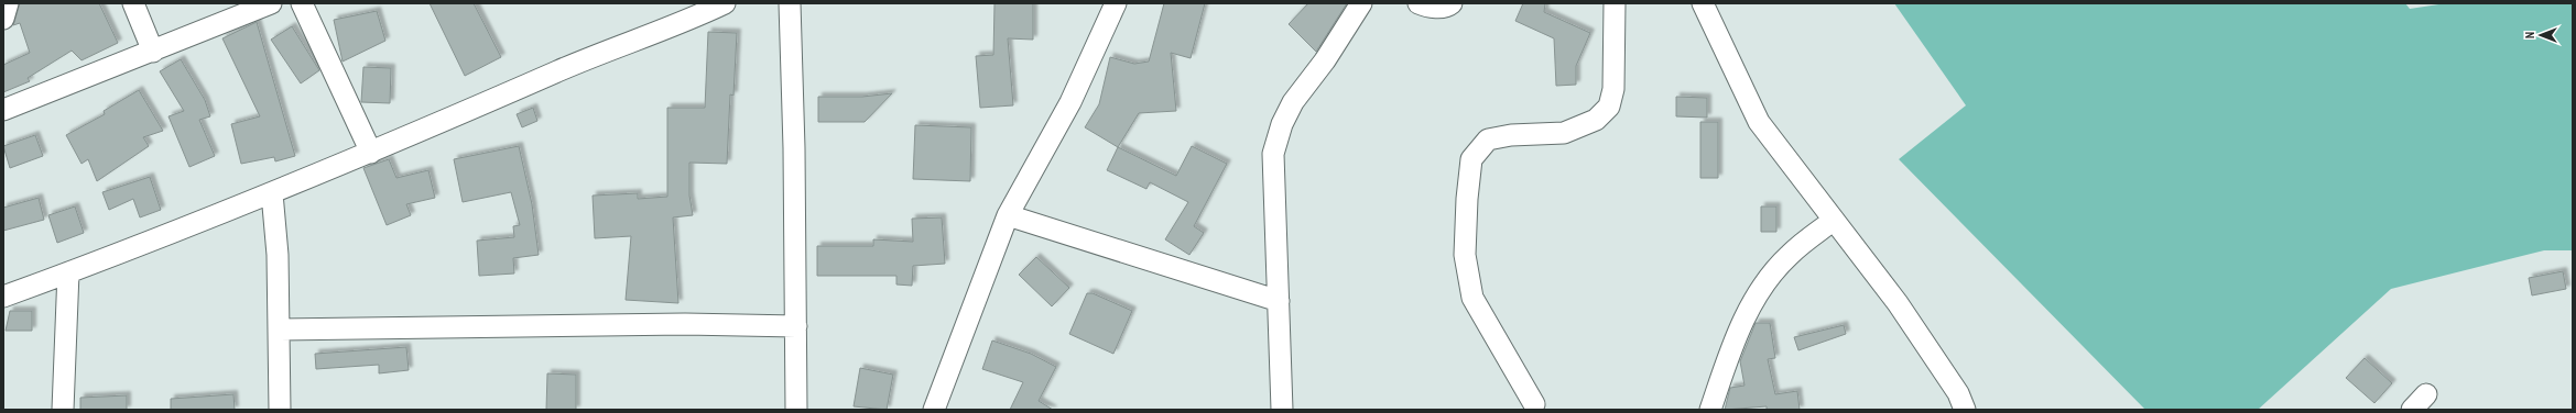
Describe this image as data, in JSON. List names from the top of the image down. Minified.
{"north":"left"}
